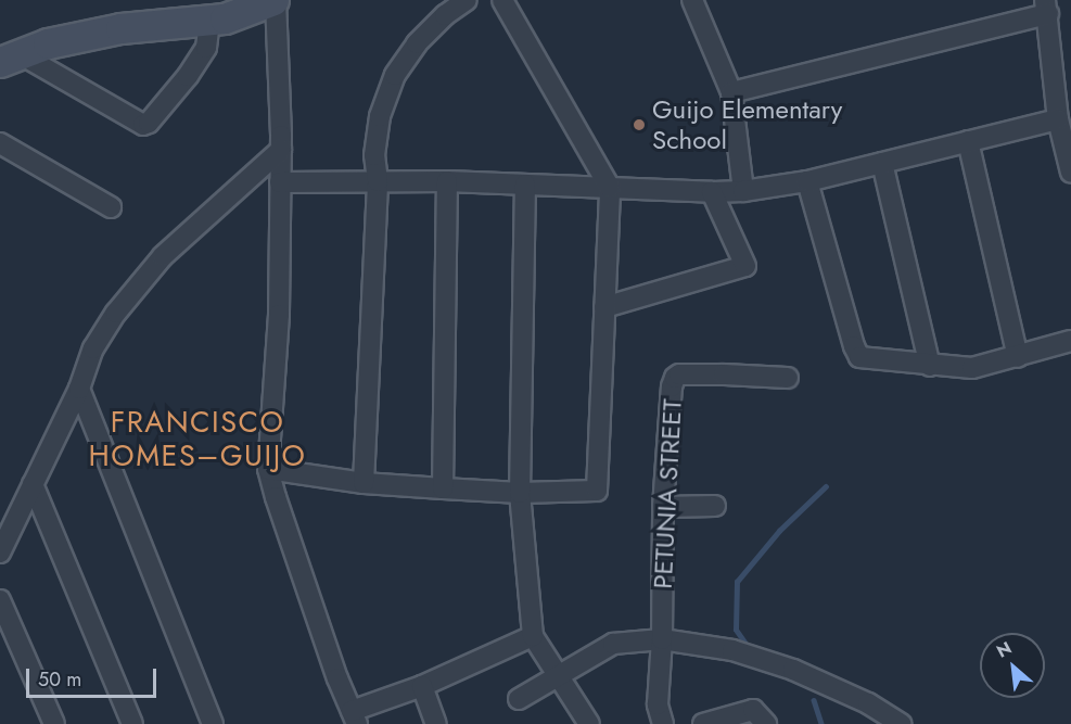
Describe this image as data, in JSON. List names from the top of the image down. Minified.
{"streets":{"street":["PETUNIA STREET"]},"districts":["FRANCISCO HOMES–GUIJO"],"places":["Guijo Elementary School"],"scale_bar":"50 m","north":"top left"}
